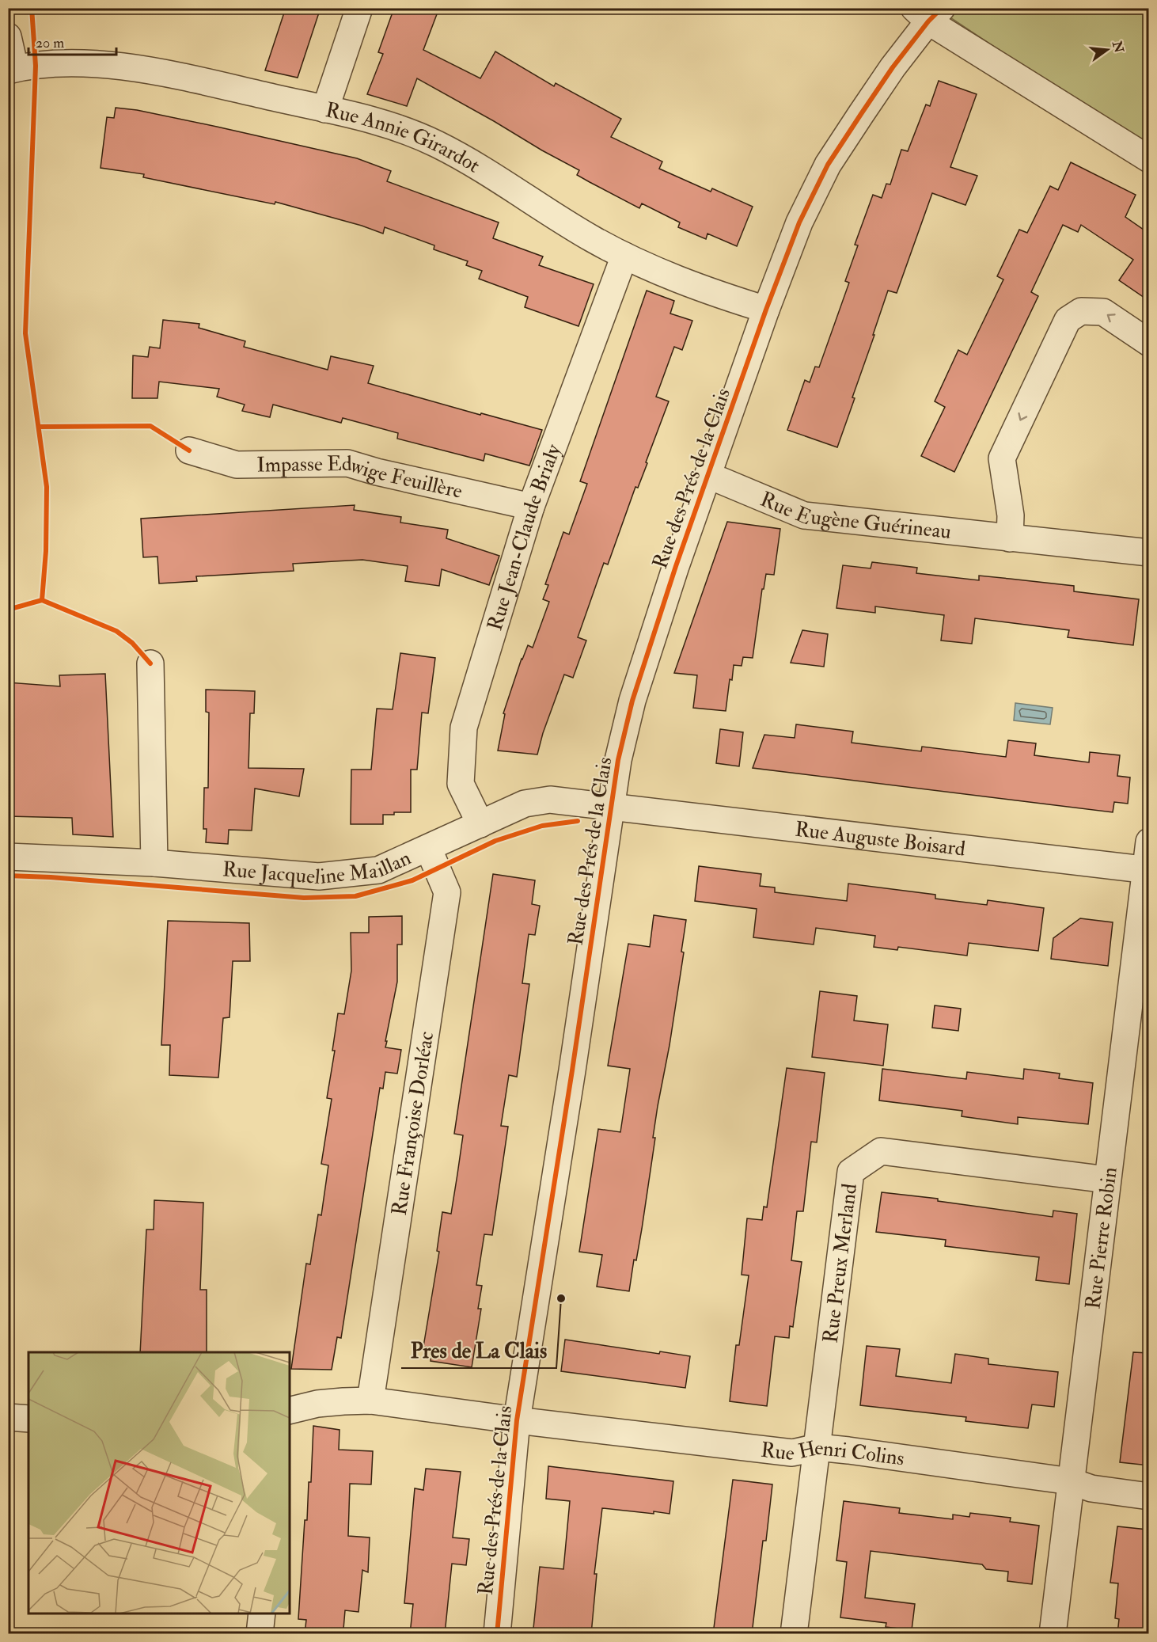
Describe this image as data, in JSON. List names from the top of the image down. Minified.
{"streets":{"street":["Rue Annie Girardot","Rue des Prés de la Clais","Impasse Edwige Feuillère","Rue Eugène Guérineau","Rue Jean-Claude Brialy","Rue Auguste Boisard","Rue Jacqueline Maillan","Rue Françoise Dorléac","Rue Pierre Robin","Rue Preux Merland","Rue Henri Colins"]},"crossings":[["Rue Annie Girardot","Rue des Prés de la Clais"],["Rue Annie Girardot","Rue Jean-Claude Brialy"],["Rue des Prés de la Clais","Rue Eugène Guérineau"],["Rue des Prés de la Clais","Rue Auguste Boisard"],["Rue des Prés de la Clais","Rue Jacqueline Maillan"],["Rue des Prés de la Clais","Rue Henri Colins"],["Impasse Edwige Feuillère","Rue Jean-Claude Brialy"],["Rue Jean-Claude Brialy","Rue Jacqueline Maillan"],["Rue Auguste Boisard","Rue Jacqueline Maillan"],["Rue Auguste Boisard","Rue Pierre Robin"],["Rue Jacqueline Maillan","Rue Françoise Dorléac"],["Rue Françoise Dorléac","Rue Henri Colins"],["Rue Pierre Robin","Rue Preux Merland"],["Rue Pierre Robin","Rue Henri Colins"],["Rue Preux Merland","Rue Henri Colins"]],"places":["Pres de La Clais"],"scale_bar":"20 m","north":"right"}
